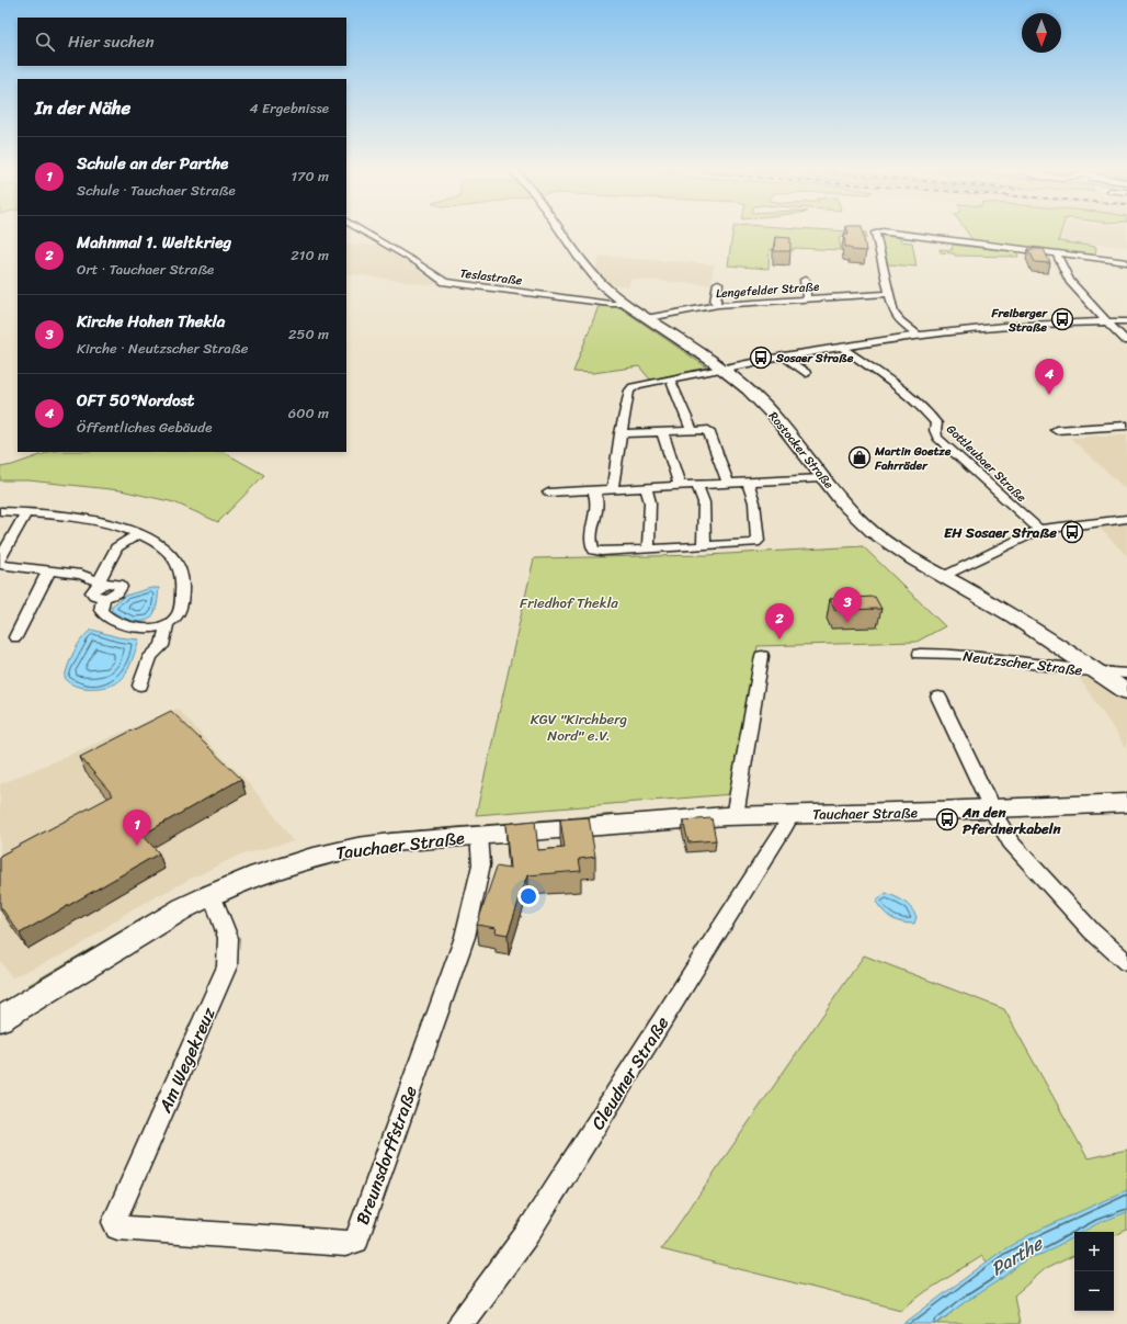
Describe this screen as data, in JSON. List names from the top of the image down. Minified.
{"streets":{"main road":["Rostocker Straße","Tauchaer Straße"],"street":["Teslastraße","Lengefelder Straße","Gottleubaer Straße","Neutzscher Straße","Am Wegekreuz","Cleudner Straße","Breunsdorffstraße"]},"crossings":[["Teslastraße","Rostocker Straße"],["Lengefelder Straße","Rostocker Straße"],["Rostocker Straße","Neutzscher Straße"],["Tauchaer Straße","Am Wegekreuz"],["Tauchaer Straße","Cleudner Straße"],["Tauchaer Straße","Breunsdorffstraße"],["Am Wegekreuz","Breunsdorffstraße"]],"water":["Parthe"],"parks":["Friedhof Thekla","KGV \"Kirchberg Nord\" e.V."],"places":{"bus stop":["Freiberger Straße","Sosaer Straße","EH Sosaer Straße","An den Pferdnerkabeln"],"shop":["Martin Goetze Fahrräder"]},"north":"bottom","page":{"search":"Hier suchen","heading":["In der Nähe","4 Ergebnisse"],"list":[{"mark":"1","name":"Schule an der Parthe","note":"Schule · Tauchaer Straße","value":"170 m"},{"mark":"2","name":"Mahnmal 1. Weltkrieg","note":"Ort · Tauchaer Straße","value":"210 m"},{"mark":"3","name":"Kirche Hohen Thekla","note":"Kirche · Neutzscher Straße","value":"250 m"},{"mark":"4","name":"OFT 50°Nordost","note":"Öffentliches Gebäude","value":"600 m"}],"pins":["4","3","2","1"],"map_buttons":["+","−"]}}
